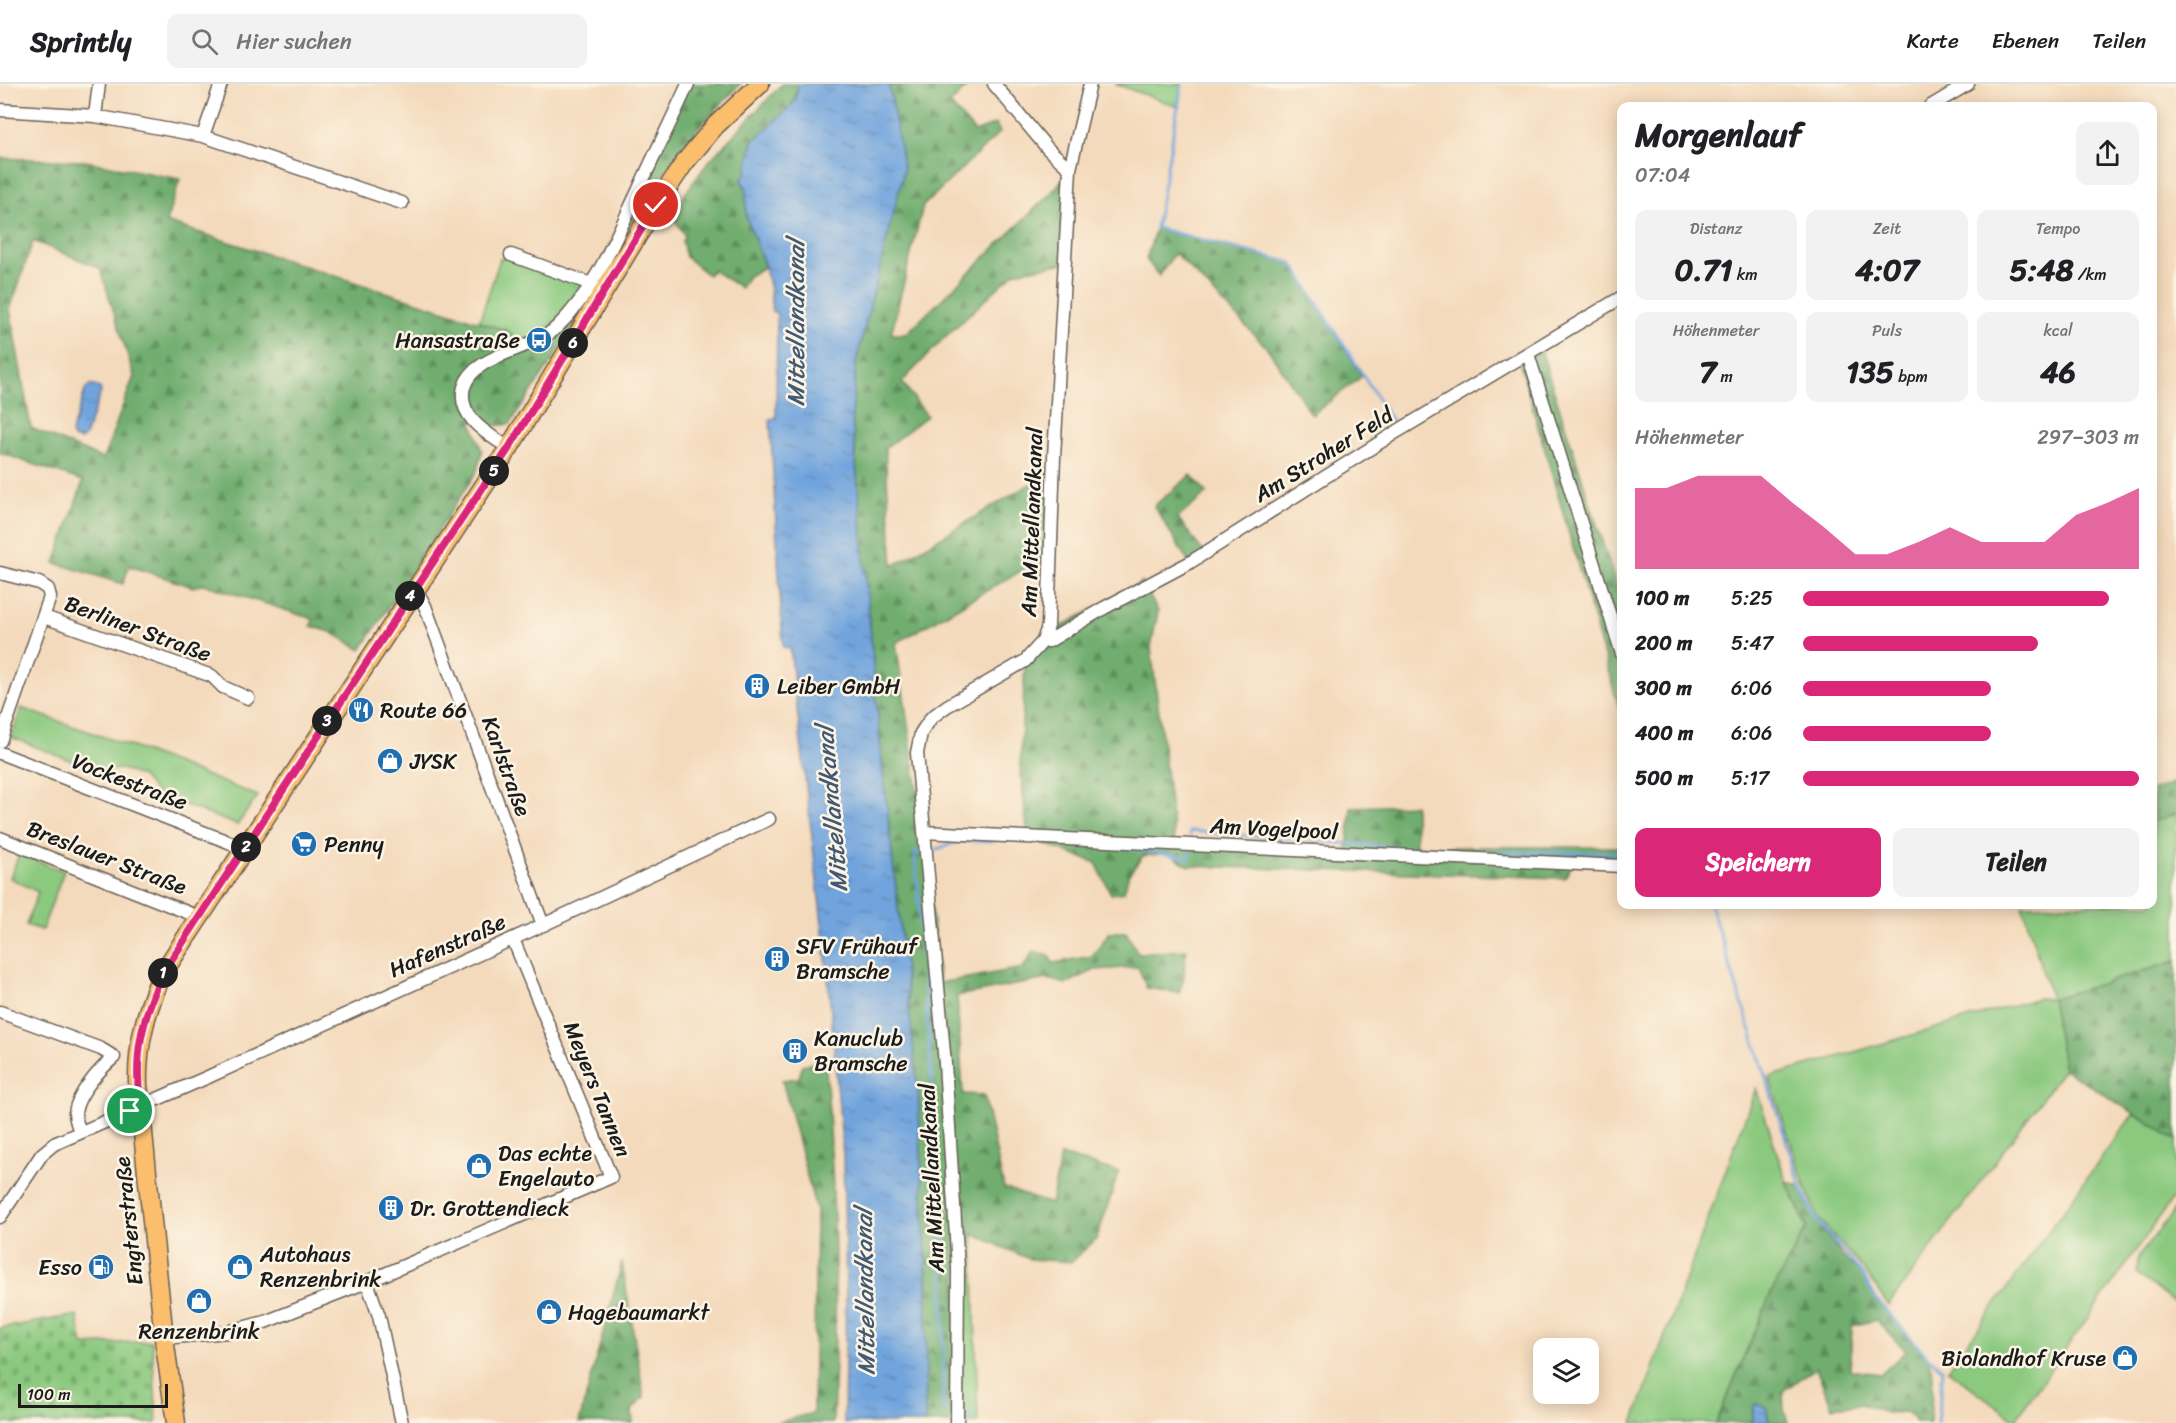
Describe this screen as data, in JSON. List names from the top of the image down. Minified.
{"streets":{"main road":["Engterstraße"],"street":["Am Stroher Feld","Am Mittellandkanal","Berliner Straße","Karlstraße","Vockestraße","Am Vogelpool","Breslauer Straße","Hafenstraße","Meyers Tannen"]},"crossings":[["Am Stroher Feld","Am Mittellandkanal"],["Am Mittellandkanal","Am Vogelpool"],["Karlstraße","Hafenstraße"],["Karlstraße","Engterstraße"],["Vockestraße","Engterstraße"],["Breslauer Straße","Engterstraße"],["Hafenstraße","Meyers Tannen"],["Hafenstraße","Engterstraße"],["Meyers Tannen","Engterstraße"]],"water":["Mittellandkanal"],"places":{"bus stop":["Hansastraße"],"building":["Leiber GmbH","SFV Frühauf Bramsche","Kanuclub Bramsche","Dr. Grottendieck"],"restaurant":["Route 66"],"shop":["JYSK","Das echte Engelauto","Autohaus Renzenbrink","Renzenbrink","Hagebaumarkt","Biolandhof Kruse"],"supermarket":["Penny"],"fuel station":["Esso"]},"scale_bar":"100 m","page":{"header":"Sprintly","search":"Hier suchen","nav":["Karte","Ebenen","Teilen"],"heading":["Morgenlauf","07:04"],"stats":[["Distanz","0.71 km"],["Zeit","4:07"],["Tempo","5:48 /km"],["Höhenmeter","7 m"],["Puls","135 bpm"],["kcal","46"]],"pins":["6","5","4","3","2","1"],"chart":["Höhenmeter","297–303 m"],"list":[{"name":"100 m","note":"5:25"},{"name":"200 m","note":"5:47"},{"name":"300 m","note":"6:06"},{"name":"400 m","note":"6:06"},{"name":"500 m","note":"5:17"}],"buttons":["Speichern","Teilen"],"scale":"100 m"}}
